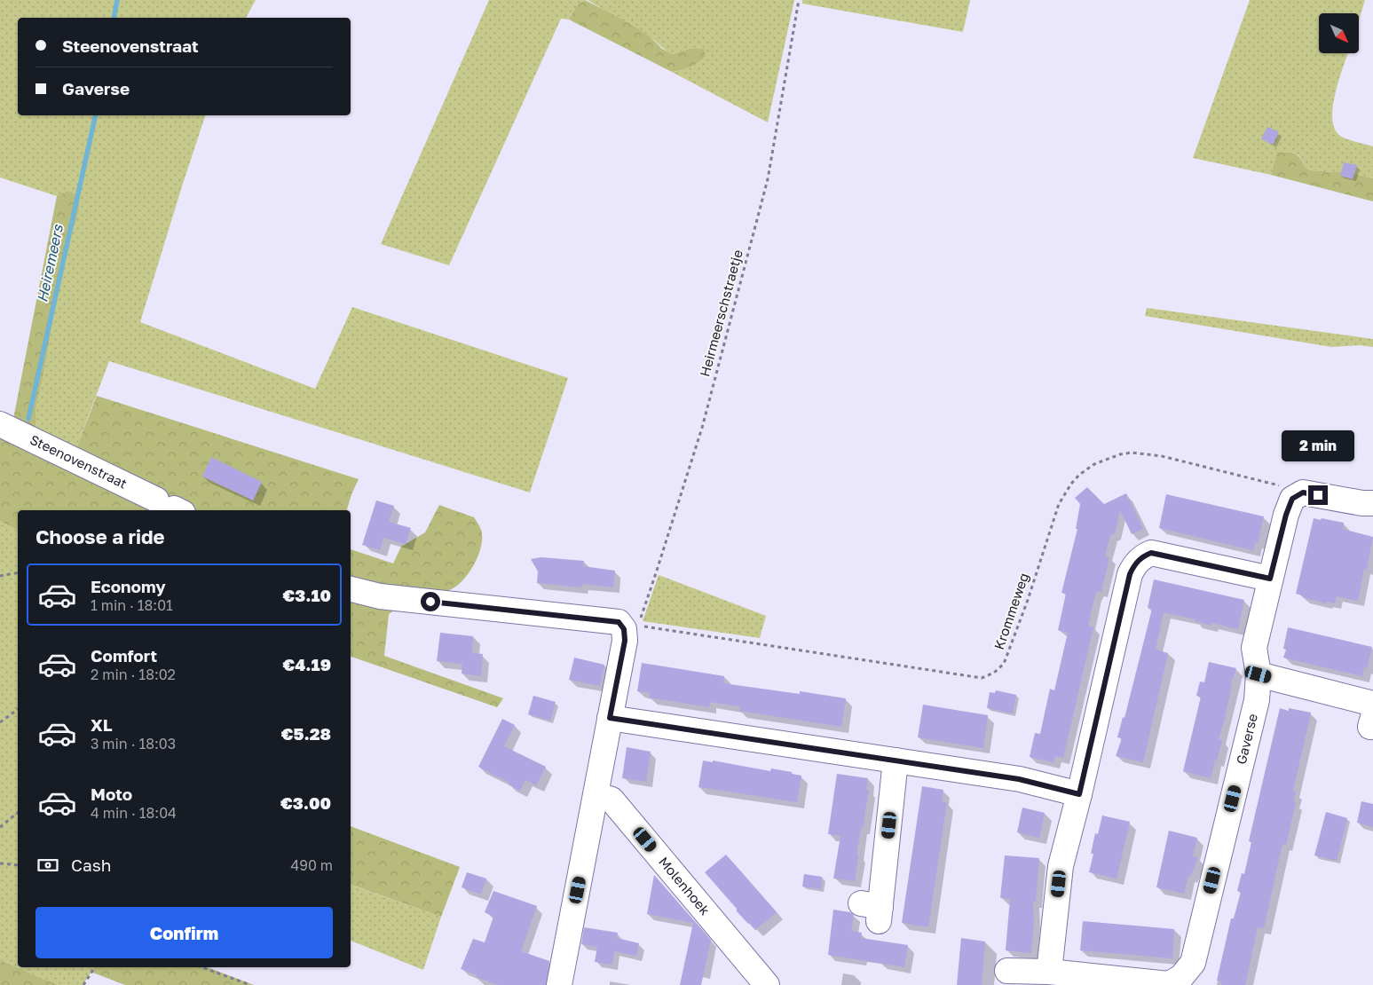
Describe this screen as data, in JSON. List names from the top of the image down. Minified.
{"streets":{"street":["Steenovenstraat","Gaverse","Molenhoek"],"path":["Heirmeerschstraetje","Krommeweg"]},"crossings":[["Heirmeerschstraetje","Krommeweg"],["Krommeweg","Gaverse"]],"water":["Heiremeers"],"north":"bottom right","page":{"banner":["Steenovenstraat","Gaverse"],"bubble":"2 min","heading":"Choose a ride","list":[{"name":"Economy","note":"1 min · 18:01","value":"€3.10"},{"name":"Comfort","note":"2 min · 18:02","value":"€4.19"},{"name":"XL","note":"3 min · 18:03","value":"€5.28"},{"name":"Moto","note":"4 min · 18:04","value":"€3.00"}],"pay":["Cash","490 m"],"buttons":"Confirm"}}
